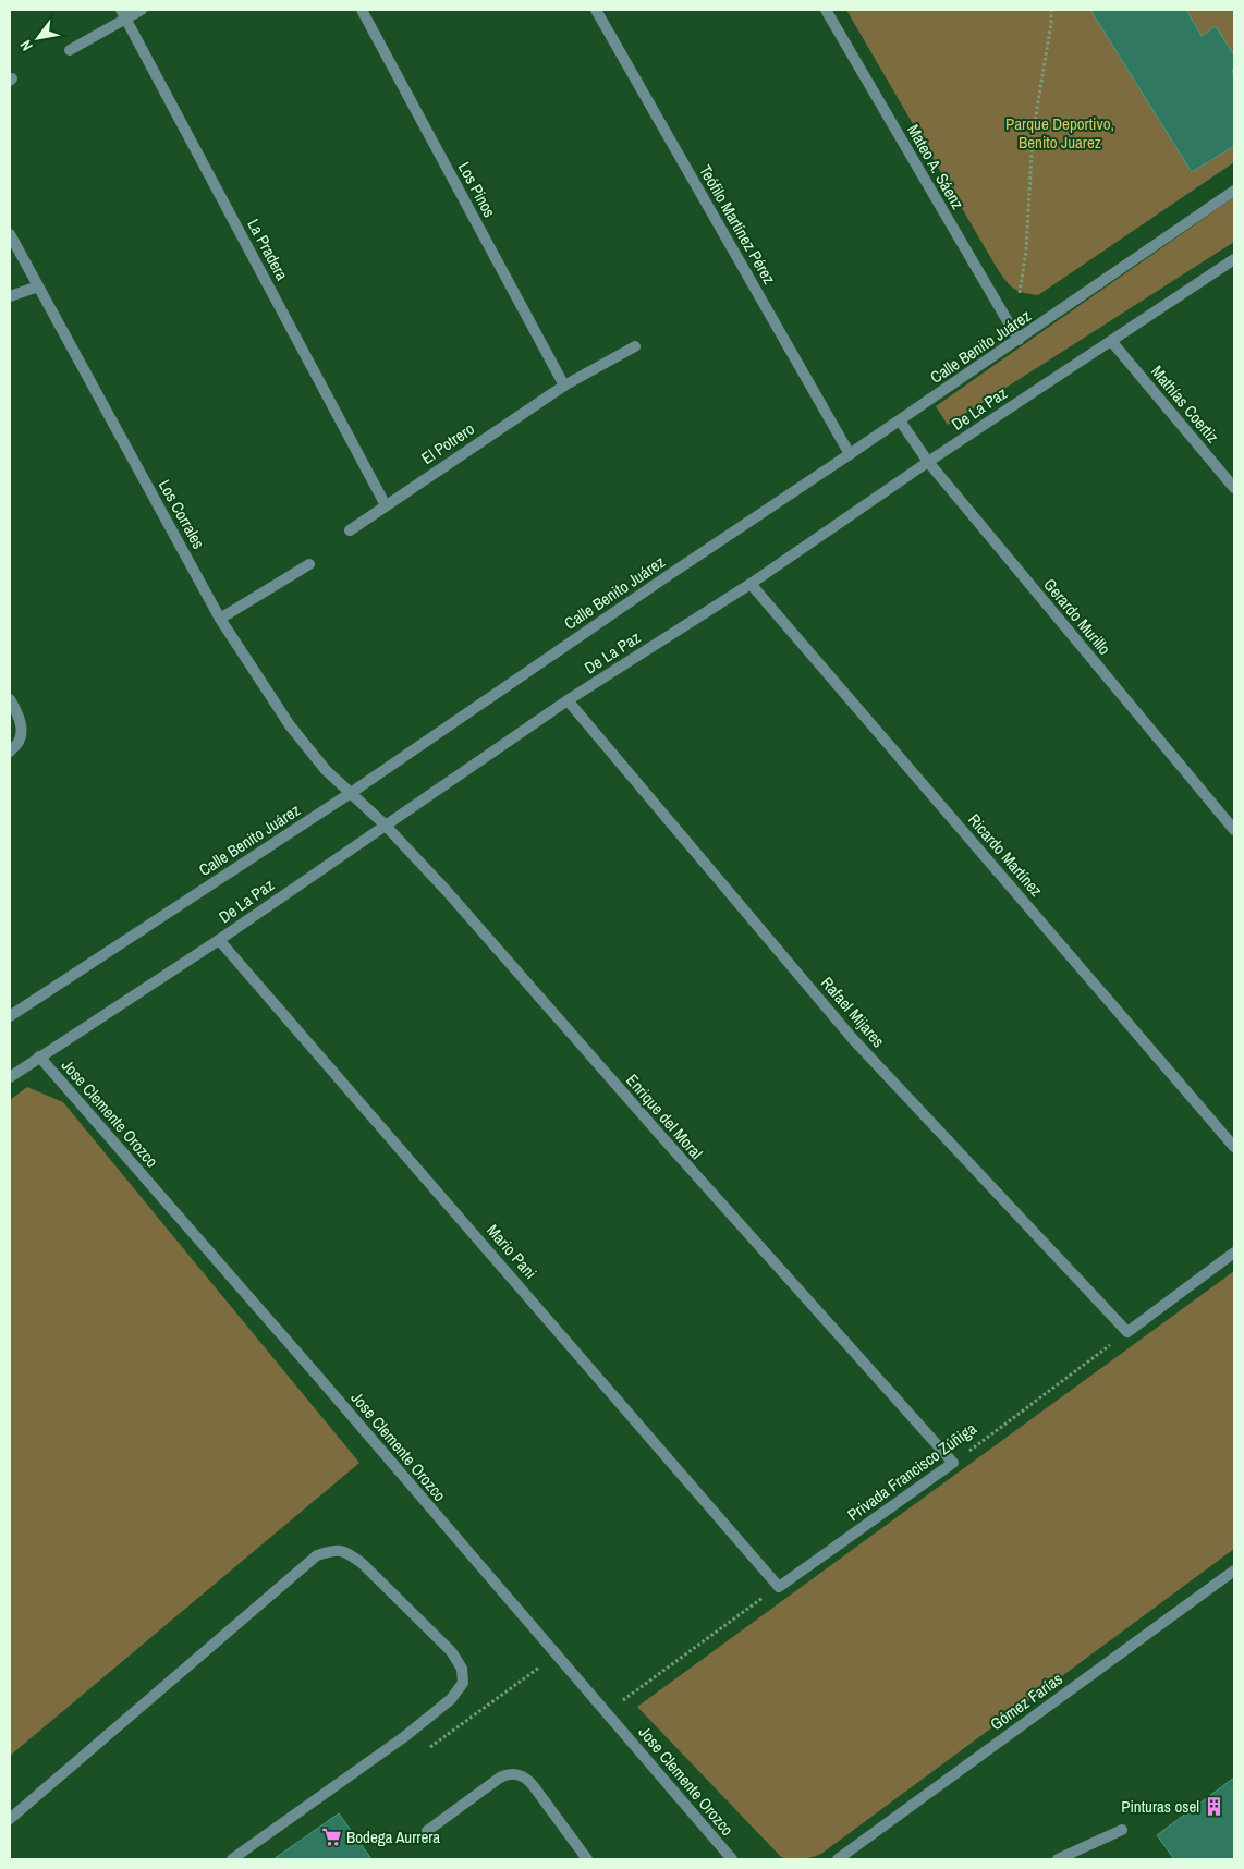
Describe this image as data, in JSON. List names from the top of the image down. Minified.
{"streets":{"street":["Mateo A. Sáenz","Los Pinos","Teófilo Martínez Pérez","La Pradera","Calle Benito Juárez","Mathías Coertiz","De La Paz","El Potrero","Los Corrales","Gerardo Murillo","Ricardo Martínez","Rafael Mijares","Jose Clemente Orozco","Enrique del Moral","Mario Pani","Privada Francisco Zúñiga","Gómez Farías"]},"crossings":[["Mateo A. Sáenz","Calle Benito Juárez"],["Los Pinos","El Potrero"],["Teófilo Martínez Pérez","Calle Benito Juárez"],["La Pradera","El Potrero"],["Calle Benito Juárez","Los Corrales"],["Calle Benito Juárez","Gerardo Murillo"],["Calle Benito Juárez","Enrique del Moral"],["Mathías Coertiz","De La Paz"],["De La Paz","Gerardo Murillo"],["De La Paz","Ricardo Martínez"],["De La Paz","Rafael Mijares"],["De La Paz","Jose Clemente Orozco"],["De La Paz","Enrique del Moral"],["De La Paz","Mario Pani"],["Los Corrales","Enrique del Moral"],["Rafael Mijares","Privada Francisco Zúñiga"],["Enrique del Moral","Privada Francisco Zúñiga"],["Mario Pani","Privada Francisco Zúñiga"]],"parks":["Parque Deportivo, Benito Juarez"],"places":{"building":["Pinturas osel"],"supermarket":["Bodega Aurrera"]},"north":"bottom left"}
